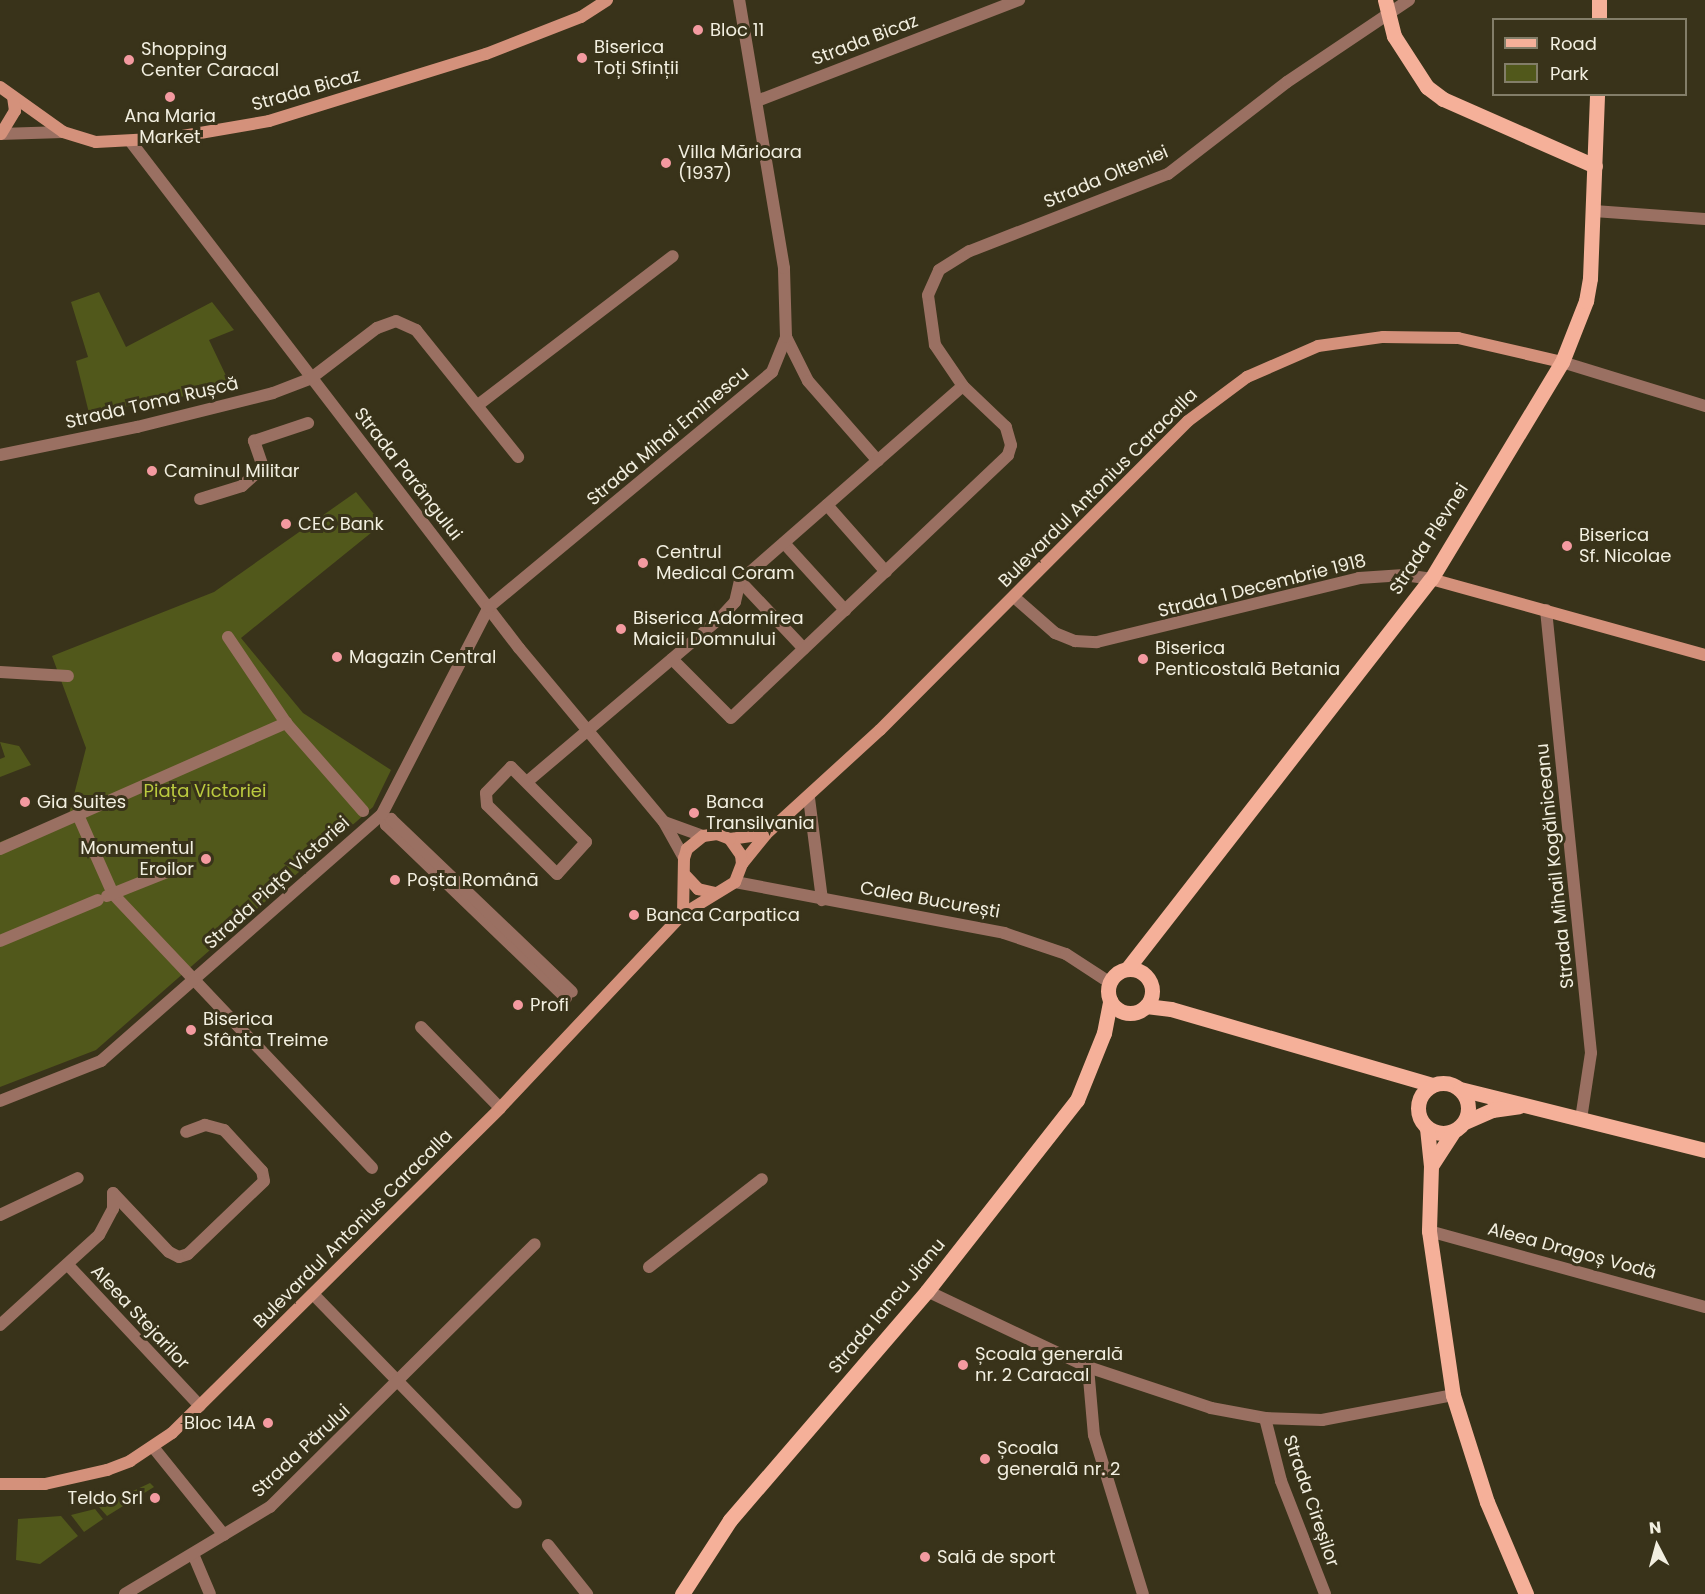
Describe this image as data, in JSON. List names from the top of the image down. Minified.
{"streets":{"main road":["Strada Bicaz","Bulevardul Antonius Caracalla","Strada Plevnei","Strada 1 Decembrie 1918","Strada Iancu Jianu"],"street":["Strada Olteniei","Strada Toma Rușcă","Strada Mihai Eminescu","Strada Parângului","Strada Mihail Kogălniceanu","Strada Piața Victoriei","Calea București","Aleea Dragoș Vodă","Aleea Stejarilor","Strada Părului","Strada Cireșilor"]},"crossings":[["Strada Bicaz","Strada Mihai Eminescu"],["Strada Bicaz","Strada Parângului"],["Strada Toma Rușcă","Strada Parângului"],["Strada Mihai Eminescu","Strada Parângului"],["Strada Mihai Eminescu","Strada Piața Victoriei"],["Strada Parângului","Bulevardul Antonius Caracalla"],["Strada Parângului","Strada Piața Victoriei"],["Strada Parângului","Calea București"],["Bulevardul Antonius Caracalla","Strada Plevnei"],["Bulevardul Antonius Caracalla","Strada 1 Decembrie 1918"],["Bulevardul Antonius Caracalla","Calea București"],["Bulevardul Antonius Caracalla","Aleea Stejarilor"],["Strada Plevnei","Strada 1 Decembrie 1918"],["Strada Plevnei","Calea București"],["Strada Plevnei","Strada Iancu Jianu"],["Strada 1 Decembrie 1918","Strada Mihail Kogălniceanu"],["Calea București","Strada Iancu Jianu"]],"parks":["Piața Victoriei"],"places":["Bloc 11","Biserica Toți Sfinții","Shopping Center Caracal","Ana Maria Market","Villa Mărioara (1937)","Caminul Militar","CEC Bank","Biserica Sf. Nicolae","Centrul Medical Coram","Biserica Adormirea Maicii Domnului","Magazin Central","Biserica Penticostală Betania","Gia Suites","Banca Transilvania","Monumentul Eroilor","Poșta Română","Banca Carpatica","Profi","Biserica Sfânta Treime","Școala generală nr. 2 Caracal","Bloc 14A","Școala generală nr. 2","Teldo Srl","Sală de sport"],"legend":["Road","Park"],"north":"top"}
